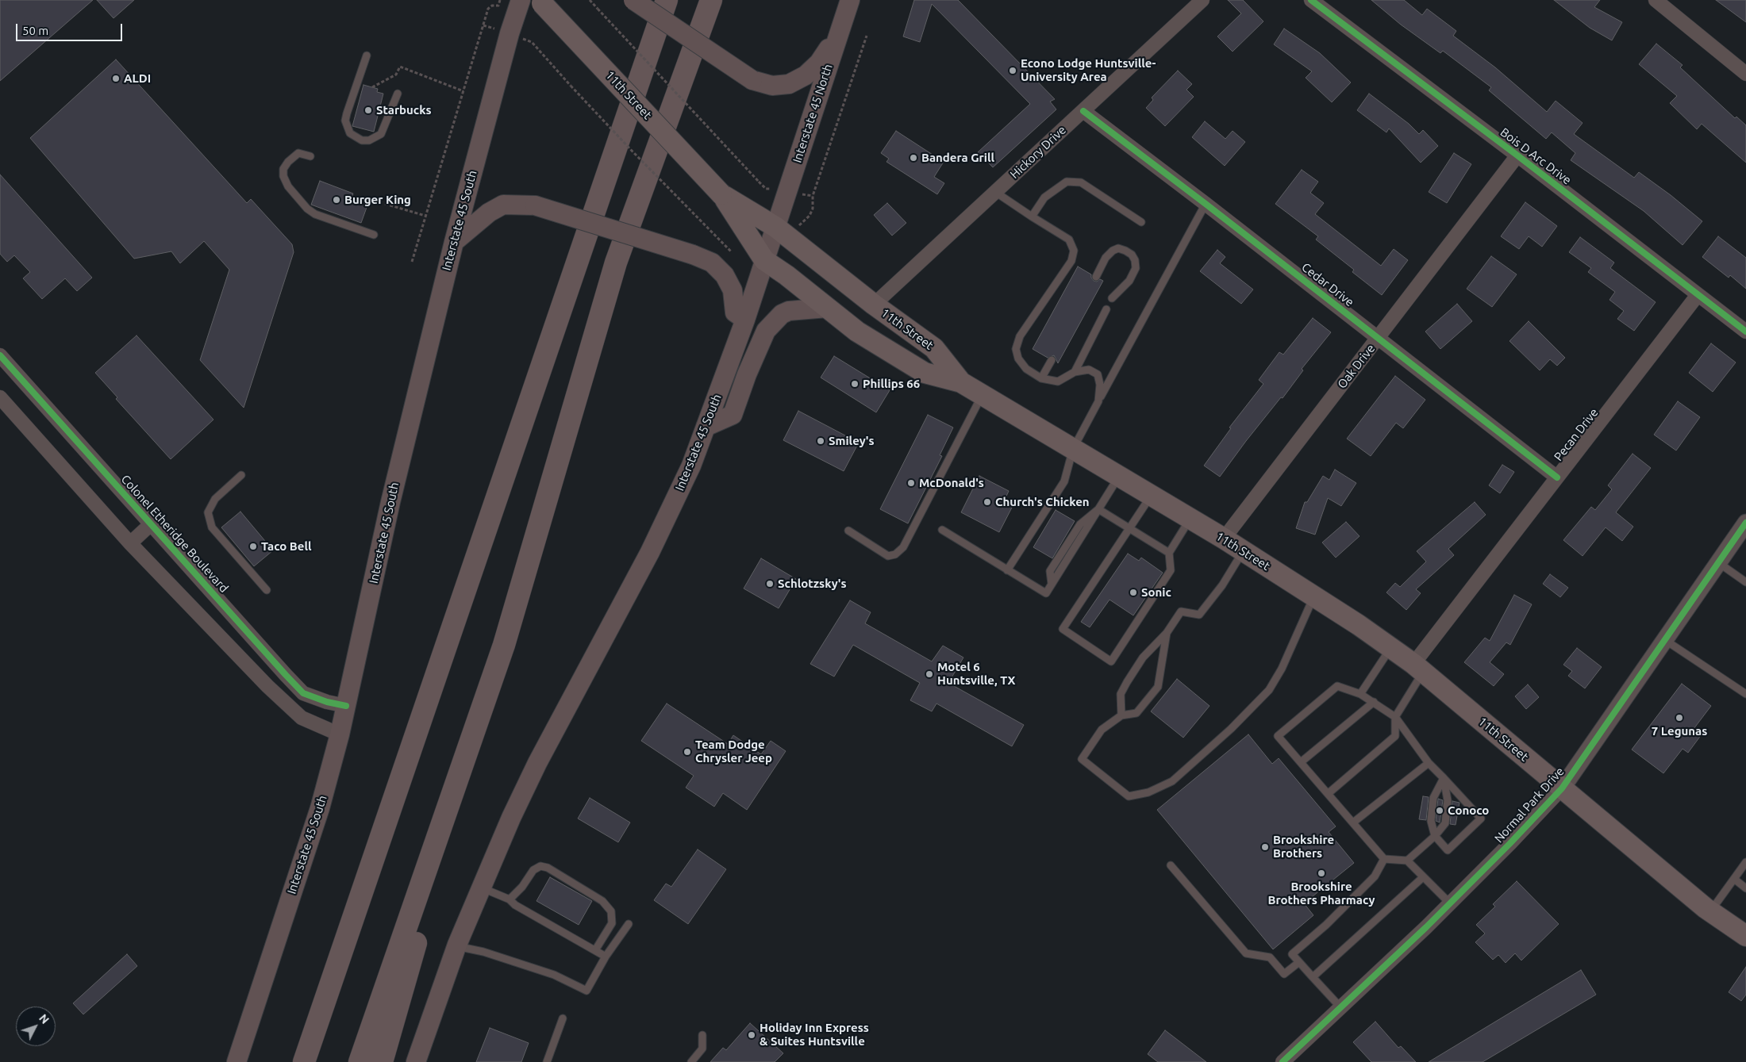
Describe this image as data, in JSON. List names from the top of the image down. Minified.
{"streets":{"main road":["11th Street","Interstate 45 North","Interstate 45 South"],"street":["Hickory Drive","Bois D Arc Drive","Cedar Drive","Oak Drive","Pecan Drive","Colonel Etheridge Boulevard","Normal Park Drive"]},"crossings":[["11th Street","Interstate 45 North"],["11th Street","Hickory Drive"],["11th Street","Interstate 45 South"],["11th Street","Oak Drive"],["11th Street","Pecan Drive"],["11th Street","Normal Park Drive"],["Interstate 45 North","Interstate 45 South"],["Hickory Drive","Cedar Drive"],["Bois D Arc Drive","Oak Drive"],["Bois D Arc Drive","Pecan Drive"],["Interstate 45 South","Colonel Etheridge Boulevard"],["Cedar Drive","Oak Drive"],["Cedar Drive","Pecan Drive"]],"places":["Econo Lodge Huntsville- University Area","ALDI","Starbucks","Bandera Grill","Burger King","Phillips 66","Smiley's","McDonald's","Church's Chicken","Taco Bell","Schlotzsky's","Sonic","Motel 6 Huntsville, TX","7 Legunas","Team Dodge Chrysler Jeep","Conoco","Brookshire Brothers","Brookshire Brothers Pharmacy","Holiday Inn Express & Suites Huntsville"],"scale_bar":"50 m","north":"top right"}
